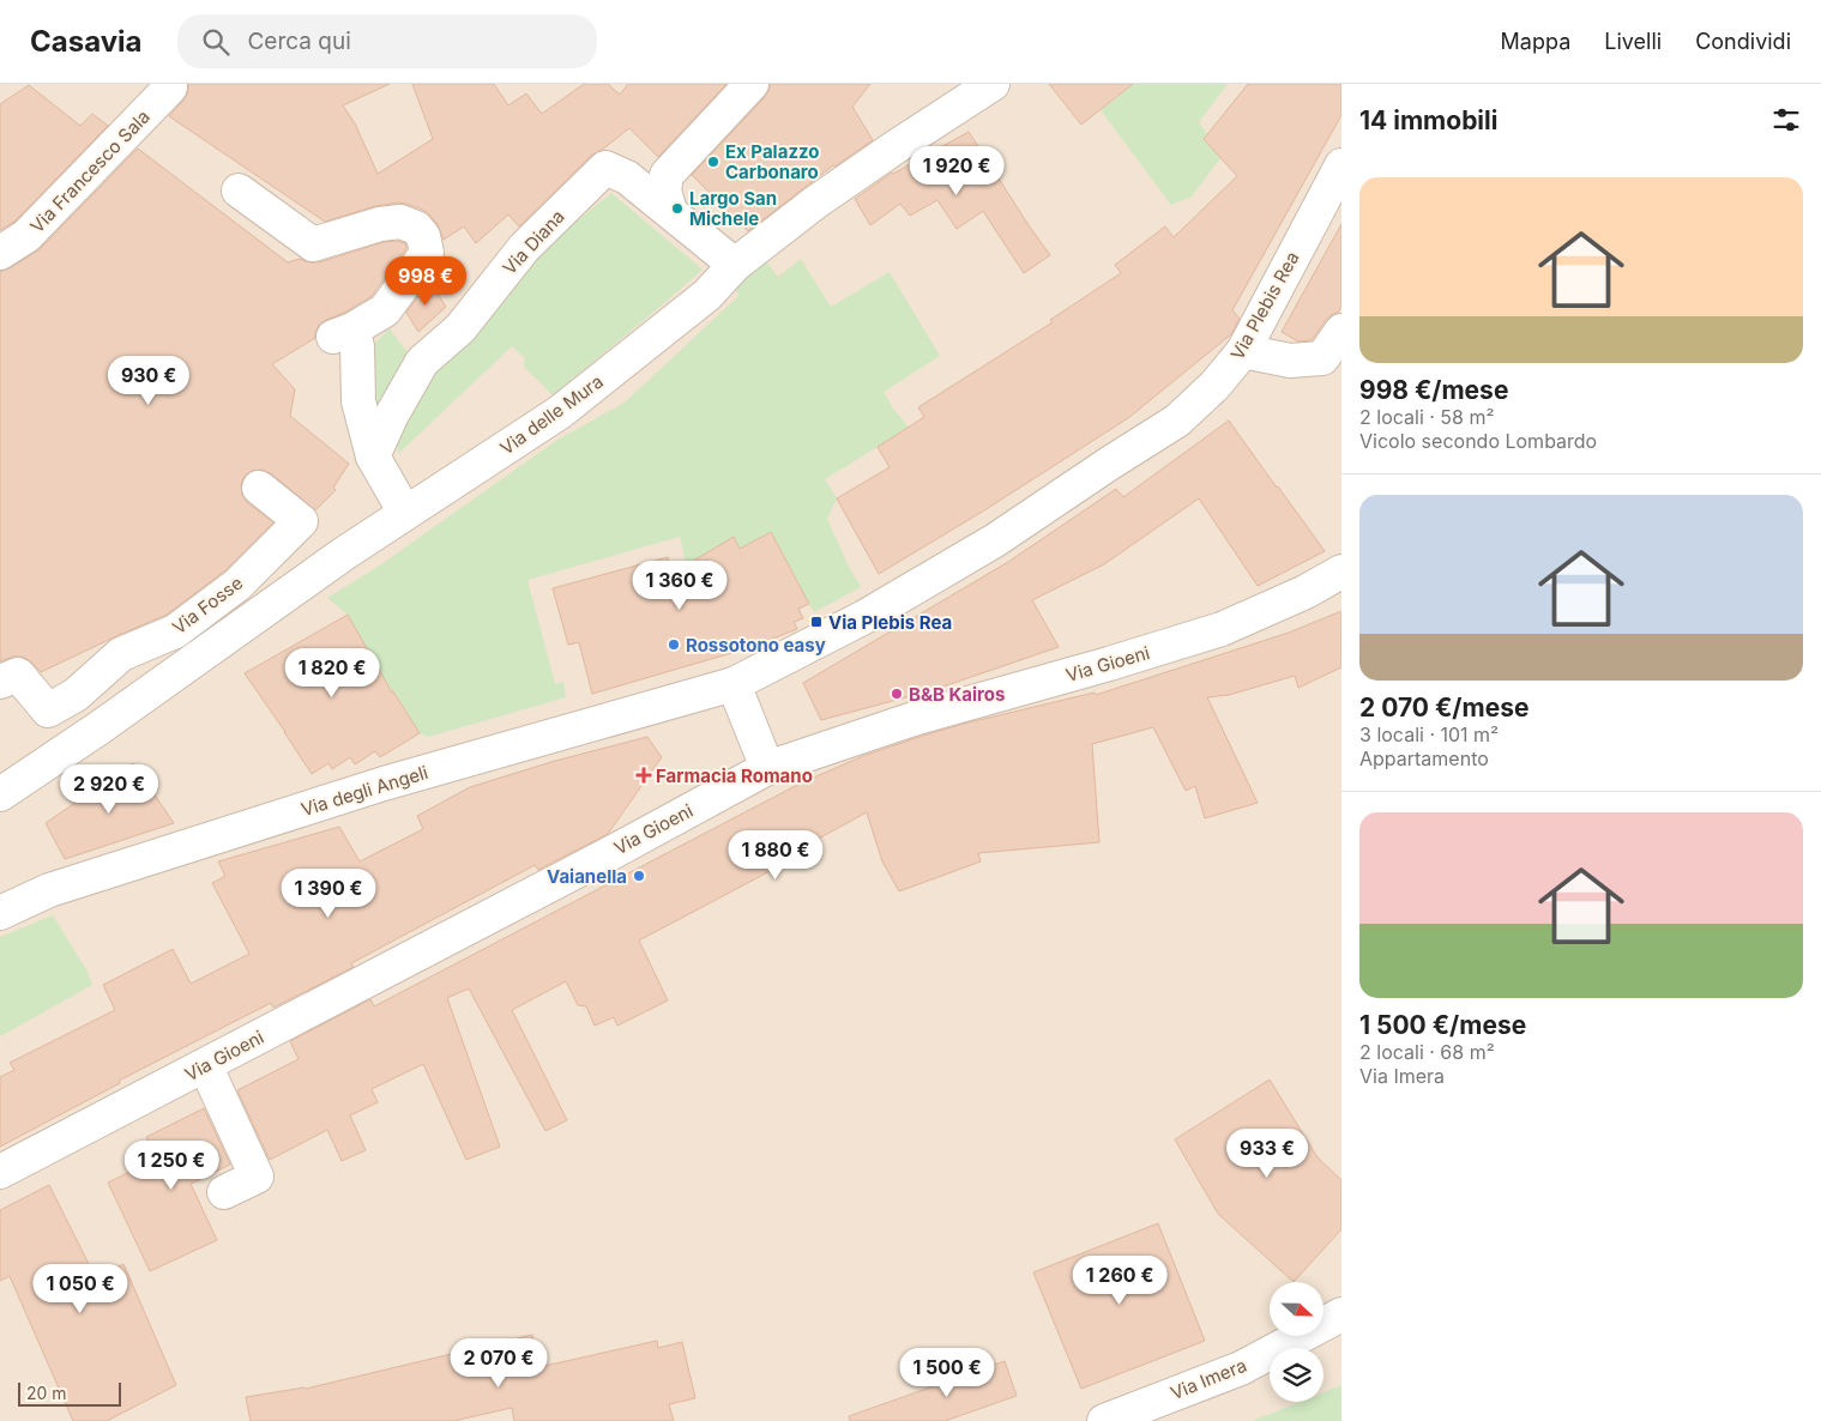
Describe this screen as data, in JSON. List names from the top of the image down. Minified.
{"streets":{"street":["Via Francesco Sala","Via Diana","Via Plebis Rea","Via delle Mura","Via Fosse","Via Gioeni","Via degli Angeli","Via Imera"]},"crossings":[["Via Plebis Rea","Via degli Angeli"]],"places":{"other":["Ex Palazzo Carbonaro","Largo San Michele","Rossotono easy","B&B Kairos","Vaianella"],"transit":["Via Plebis Rea"],"health":["Farmacia Romano"]},"scale_bar":"20 m","north":"right","page":{"header":"Casavia","search":"Cerca qui","nav":["Mappa","Livelli","Condividi"],"heading":"14 immobili","price":["1 920 €","998 €","930 €","1 360 €","1 820 €","2 920 €","1 880 €","1 390 €","933 €","1 250 €","1 260 €","1 050 €","2 070 €","1 500 €"],"list":[{"name":"998 €/mese","note":"2 locali · 58 m² · Vicolo secondo Lombardo"},{"name":"2 070 €/mese","note":"3 locali · 101 m² · Appartamento"},{"name":"1 500 €/mese","note":"2 locali · 68 m² · Via Imera"}],"scale":"20 m"}}
